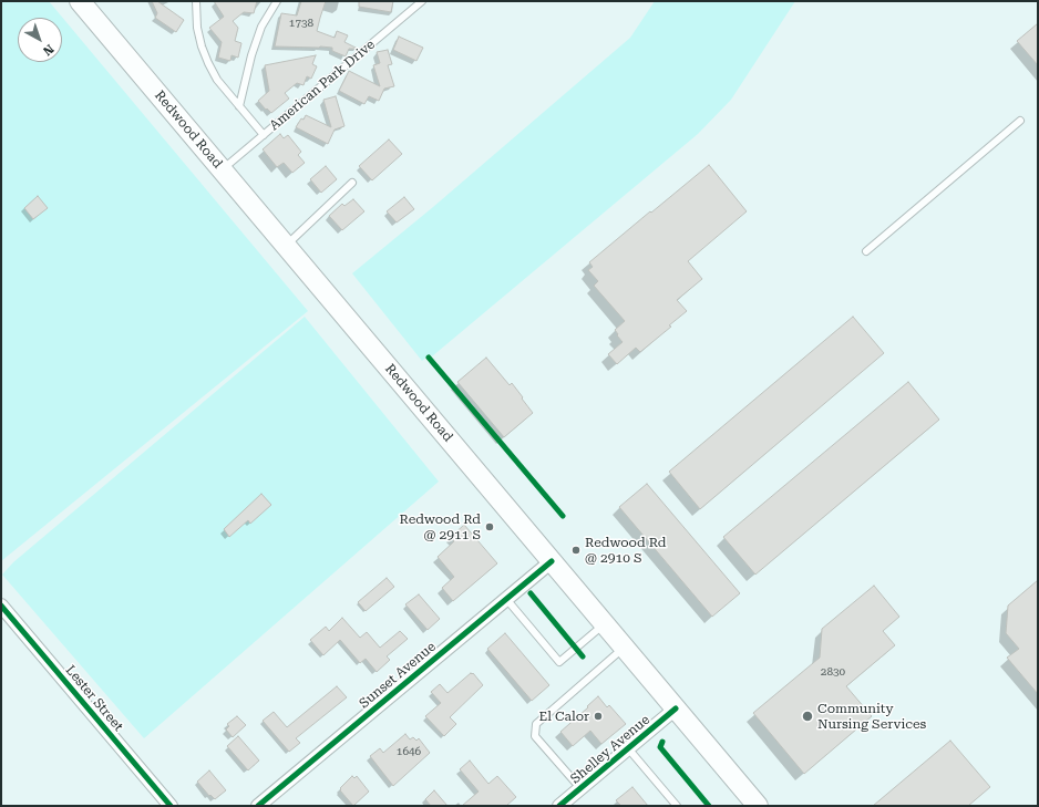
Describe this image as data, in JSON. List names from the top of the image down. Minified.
{"streets":{"main road":["Redwood Road"],"street":["Sunset Avenue","Lester Street","Shelley Avenue"],"lane":["American Park Drive"]},"crossings":[["American Park Drive","Redwood Road"],["Redwood Road","Sunset Avenue"],["Redwood Road","Shelley Avenue"]],"places":["Redwood Rd @ 2911 S","Redwood Rd @ 2910 S","El Calor","Community Nursing Services"],"house_numbers":["1738","2830","1646"],"north":"bottom right"}
